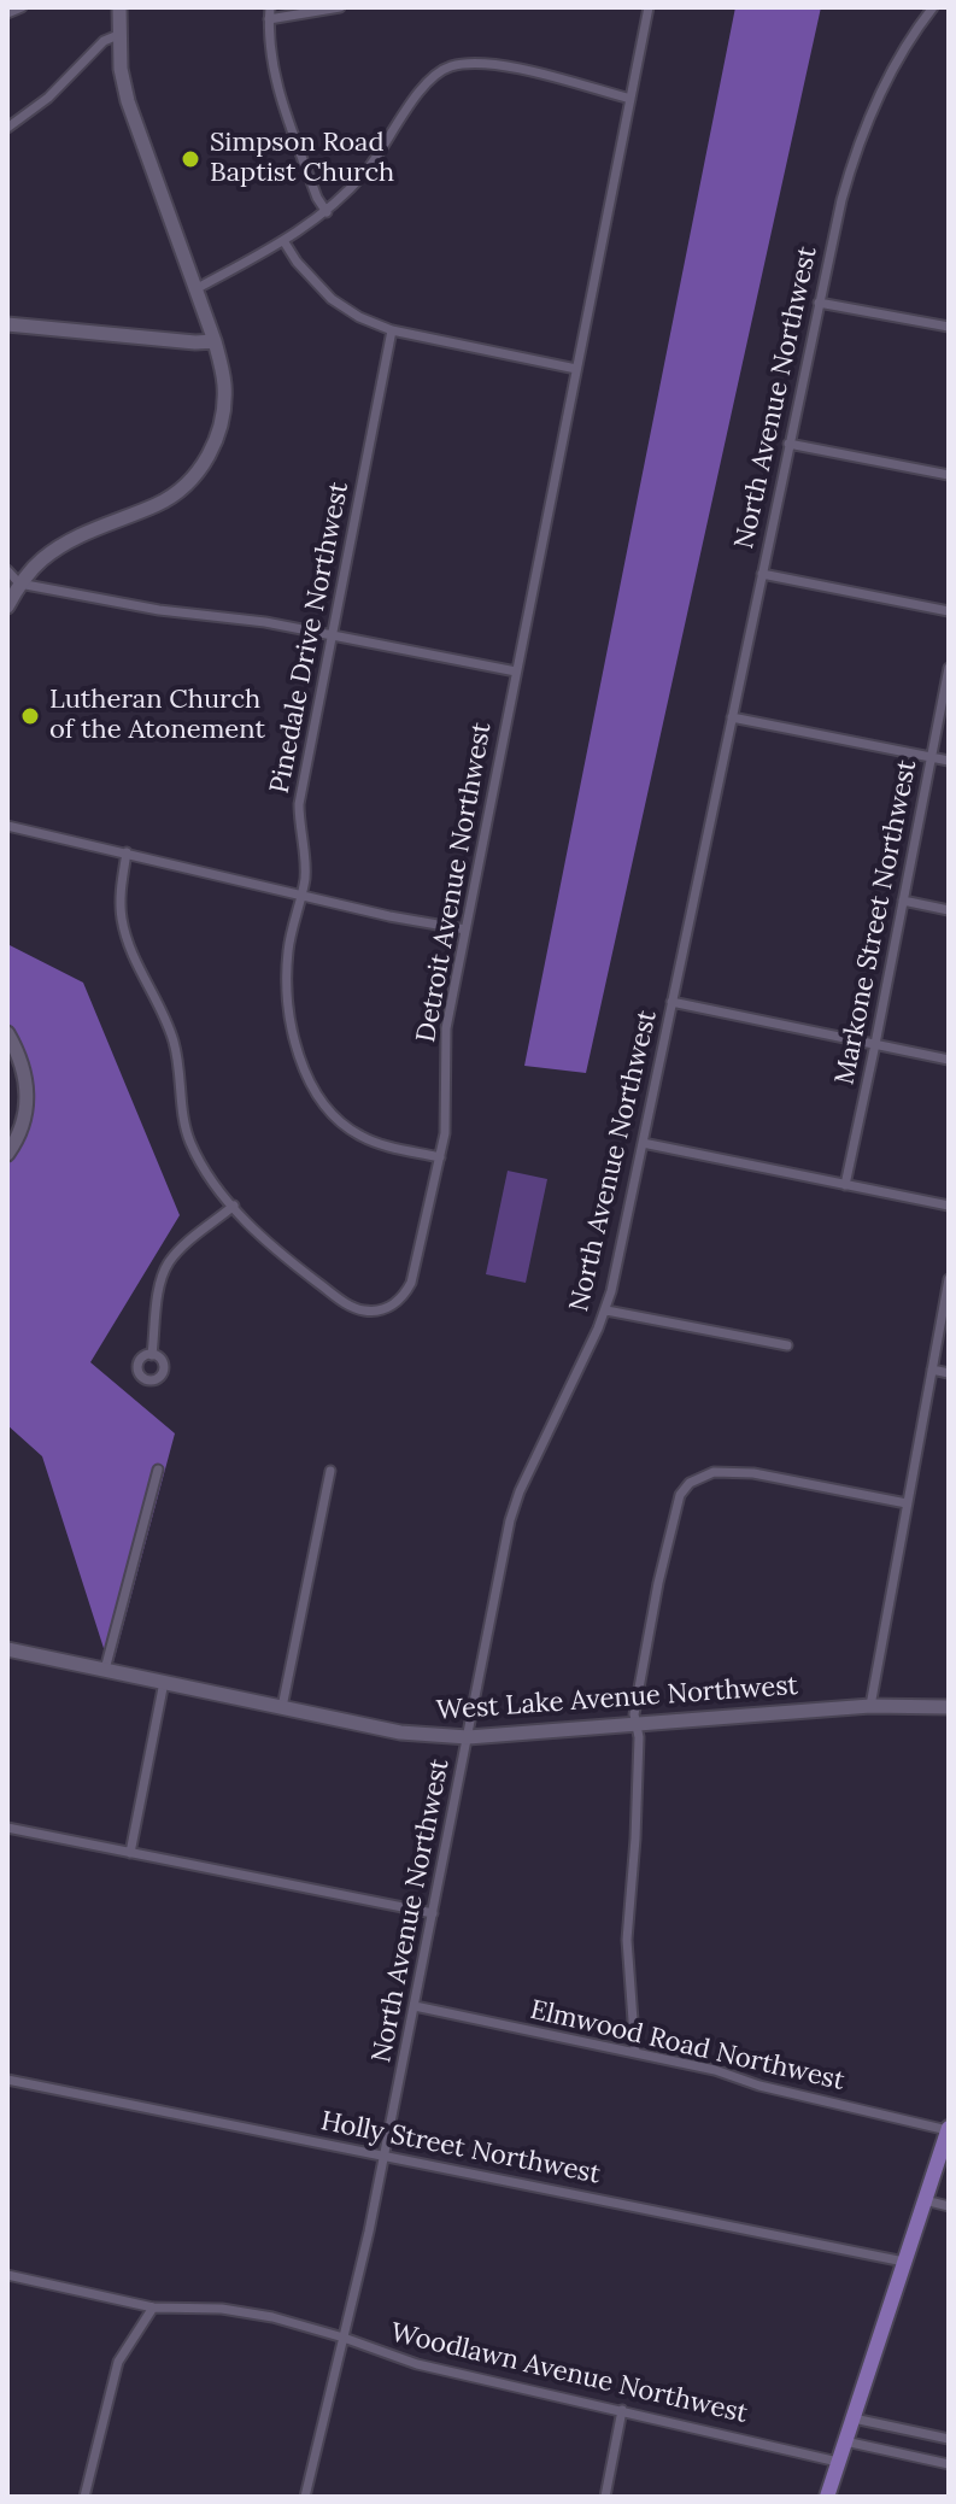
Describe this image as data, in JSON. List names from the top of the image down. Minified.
{"streets":{"street":["North Avenue Northwest","Pinedale Drive Northwest","Detroit Avenue Northwest","Markone Street Northwest","West Lake Avenue Northwest","Elmwood Road Northwest","Holly Street Northwest","Woodlawn Avenue Northwest"]},"crossings":[["North Avenue Northwest","West Lake Avenue Northwest"],["North Avenue Northwest","Elmwood Road Northwest"],["North Avenue Northwest","Holly Street Northwest"],["North Avenue Northwest","Woodlawn Avenue Northwest"],["Pinedale Drive Northwest","Detroit Avenue Northwest"]],"places":["Simpson Road Baptist Church","Lutheran Church of the Atonement"]}
